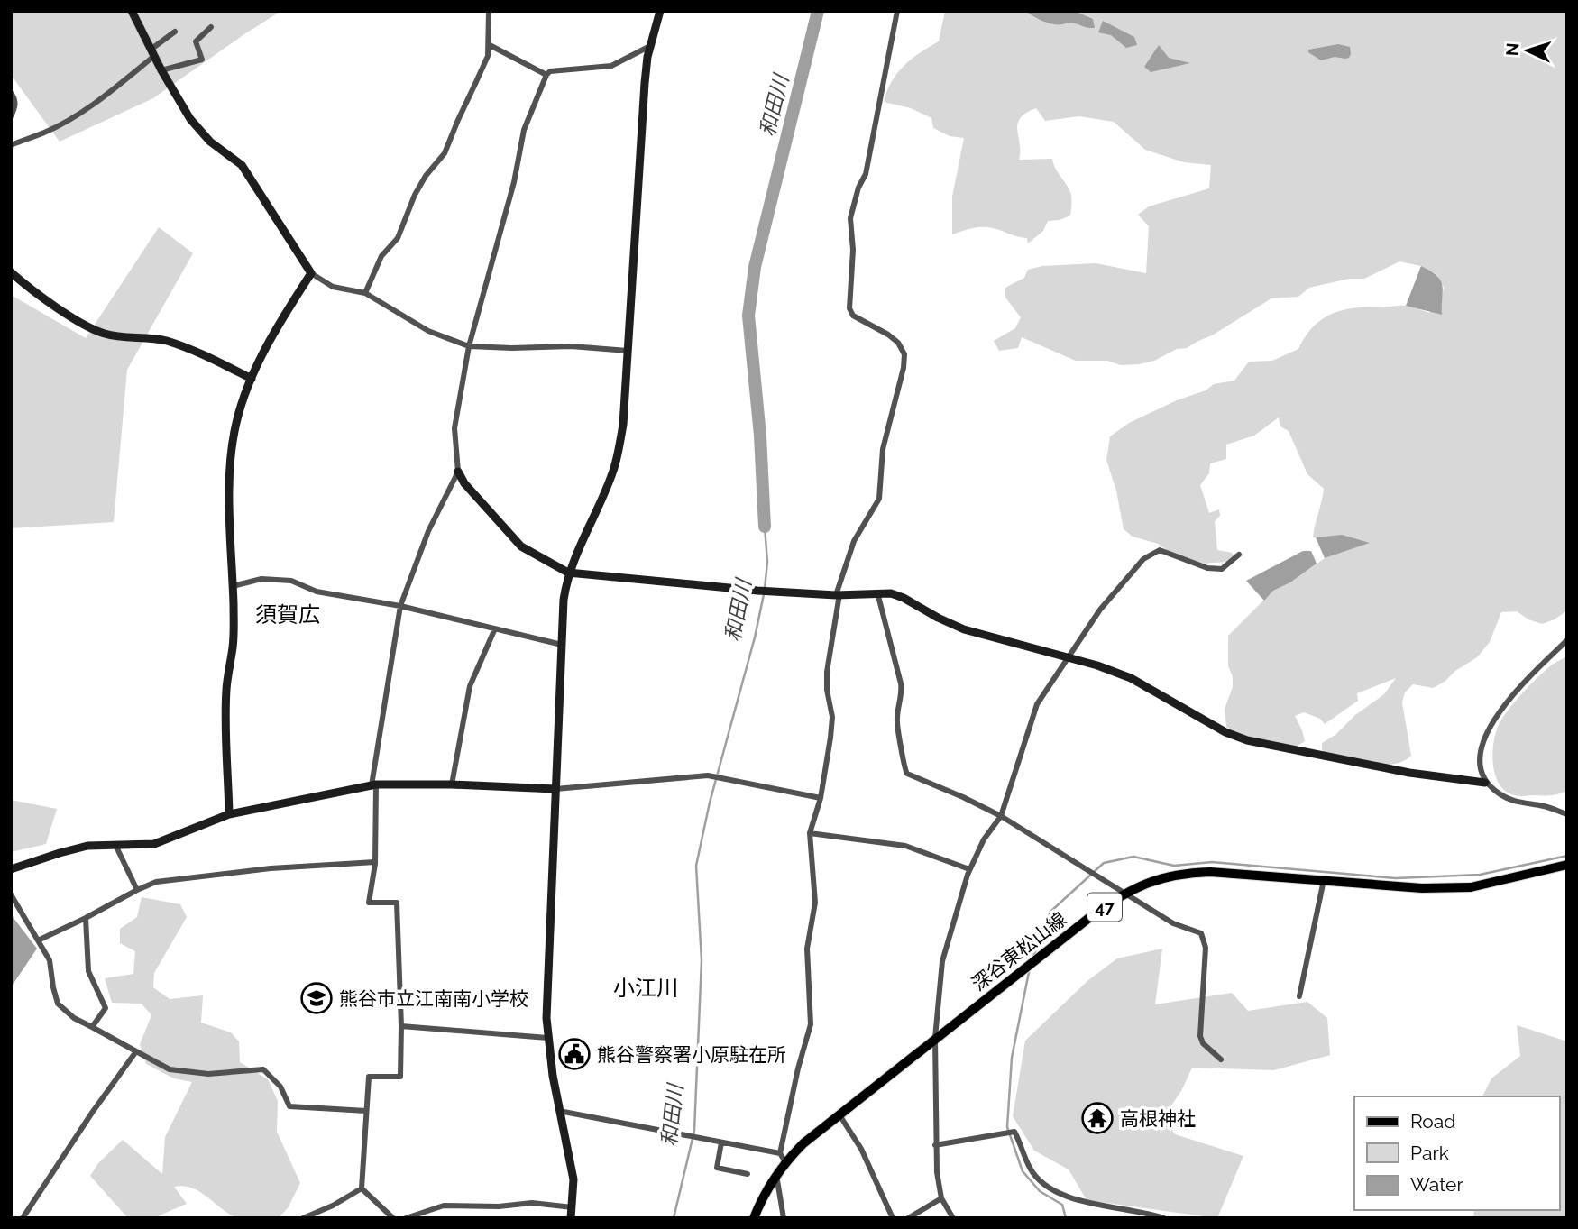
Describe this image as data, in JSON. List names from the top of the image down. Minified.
{"streets":{"main road":["47","深谷東松山線"]},"districts":["須賀広","小江川"],"water":["和田川"],"places":{"school or university":["熊谷市立江南南小学校"],"public building":["熊谷警察署小原駐在所"],"temple":["高根神社"]},"legend":["Road","Park","Water"],"north":"left"}
